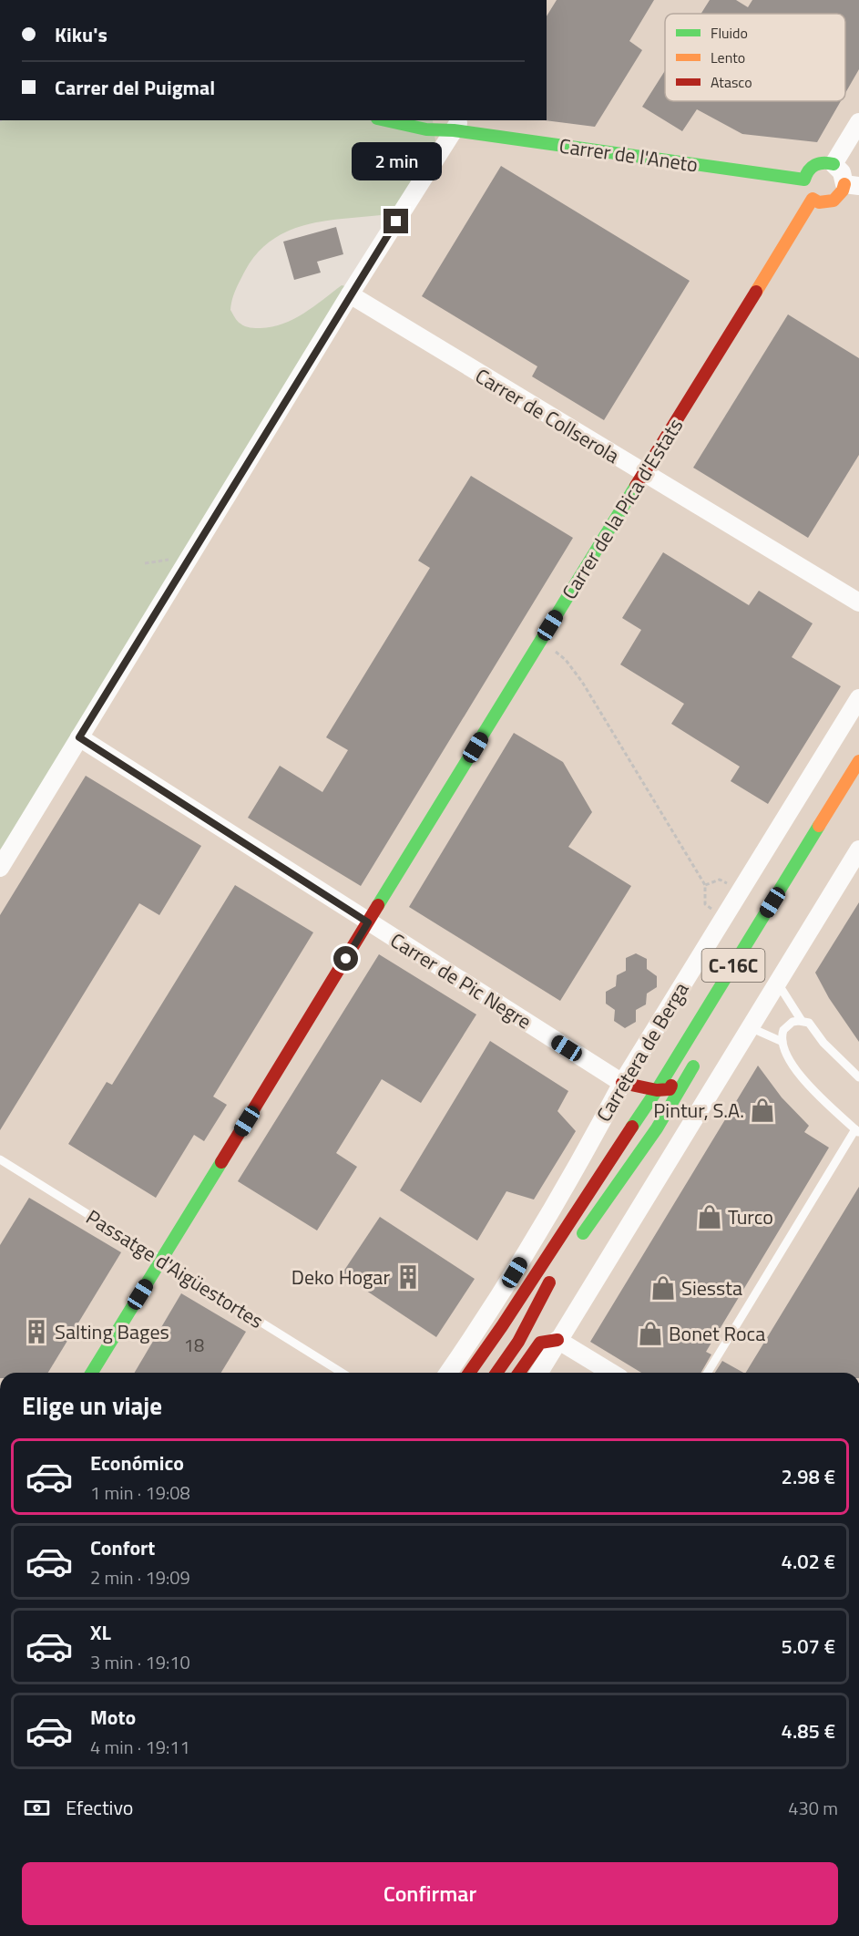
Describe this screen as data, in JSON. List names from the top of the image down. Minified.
{"streets":{"street":["Carrer de l'Aneto","Carrer de Collserola","Carrer de la Pica d'Estats","C-16C","Carrer de Pic Negre","Carretera de Berga"],"lane":["Passatge d'Aigüestortes"]},"crossings":[["Carrer de Collserola","Carrer de la Pica d'Estats"],["Carrer de la Pica d'Estats","Carrer de Pic Negre"],["Carrer de la Pica d'Estats","Passatge d'Aigüestortes"],["Carrer de Pic Negre","Carretera de Berga"]],"places":{"shop":["Pintur, S.A.","Turco","Siessta","Bonet Roca"],"building":["Deko Hogar","Salting Bages"]},"house_numbers":["18"],"legend":["Fluido","Lento","Atasco"],"page":{"banner":["Kiku's","Carrer del Puigmal"],"bubble":"2 min","heading":"Elige un viaje","list":[{"name":"Económico","note":"1 min · 19:08","value":"2.98 €"},{"name":"Confort","note":"2 min · 19:09","value":"4.02 €"},{"name":"XL","note":"3 min · 19:10","value":"5.07 €"},{"name":"Moto","note":"4 min · 19:11","value":"4.85 €"}],"pay":["Efectivo","430 m"],"buttons":"Confirmar"}}
